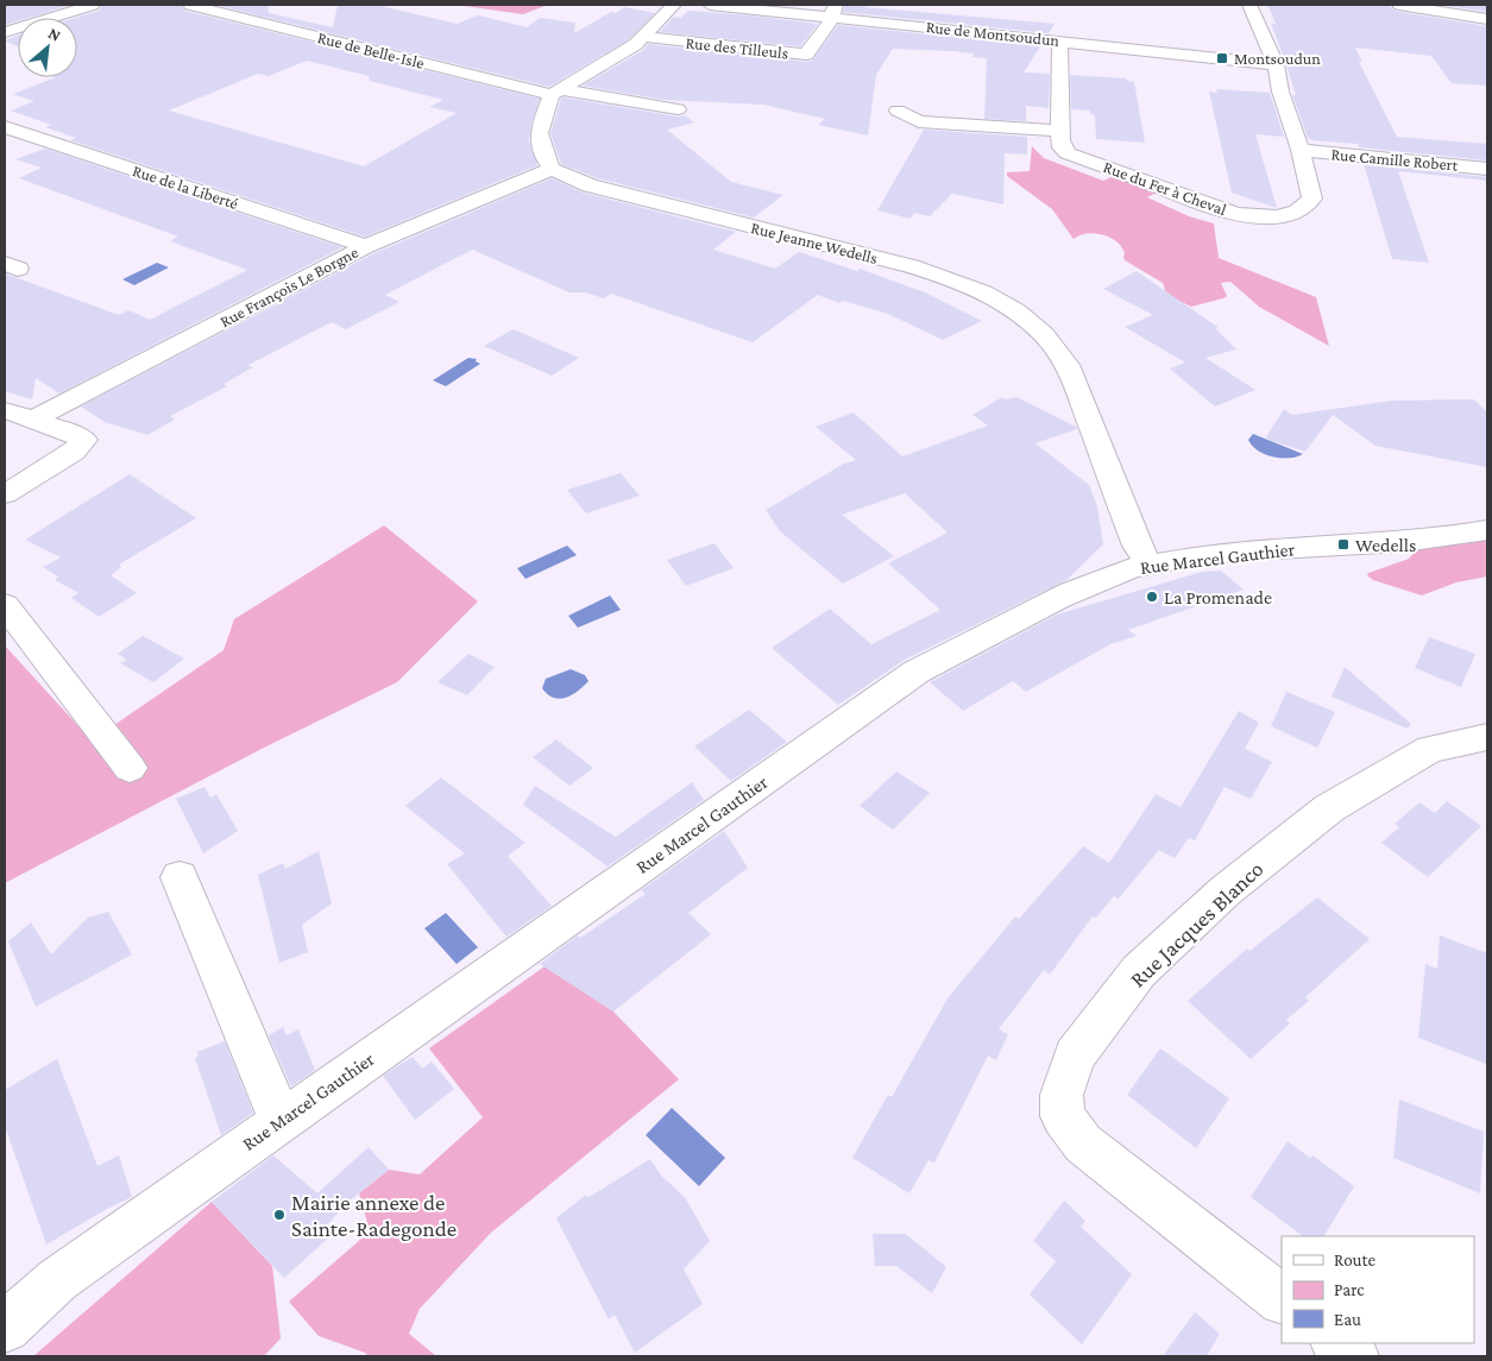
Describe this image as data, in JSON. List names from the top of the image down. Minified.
{"streets":{"street":["Rue de Montsoudun","Rue des Tilleuls","Rue de Belle-Isle","Rue Camille Robert","Rue de la Liberté","Rue du Fer à Cheval","Rue Jeanne Wedells","Rue François Le Borgne","Rue Marcel Gauthier","Rue Jacques Blanco"]},"crossings":[["Rue de Montsoudun","Rue des Tilleuls"],["Rue de Montsoudun","Rue du Fer à Cheval"],["Rue Camille Robert","Rue du Fer à Cheval"],["Rue de la Liberté","Rue François Le Borgne"],["Rue Jeanne Wedells","Rue François Le Borgne"],["Rue Jeanne Wedells","Rue Marcel Gauthier"]],"places":{"transit":["Montsoudun","Wedells"],"other":["La Promenade","Mairie annexe de Sainte-Radegonde"]},"legend":["Route","Parc","Eau"],"north":"top right"}
